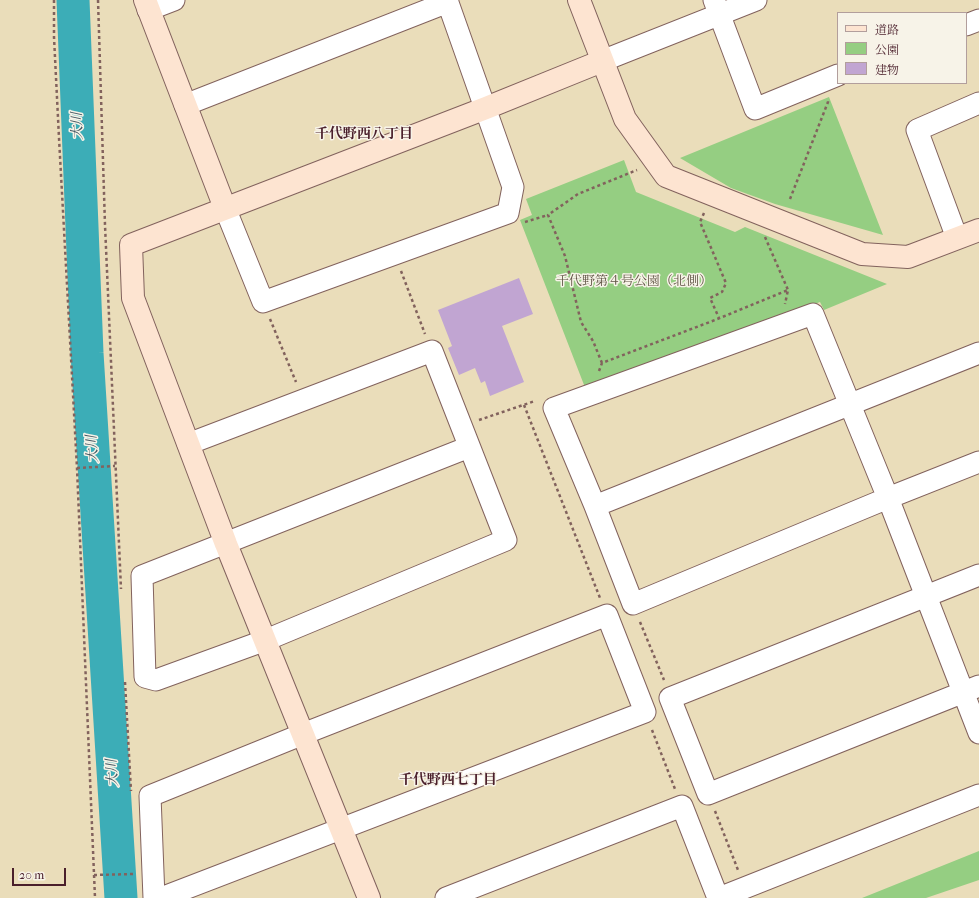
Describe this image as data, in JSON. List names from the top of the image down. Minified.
{"districts":["千代野西八丁目","千代野西七丁目"],"water":["大川"],"parks":["千代野第４号公園（北側）"],"legend":["道路","公園","建物"],"scale_bar":"20 m"}
